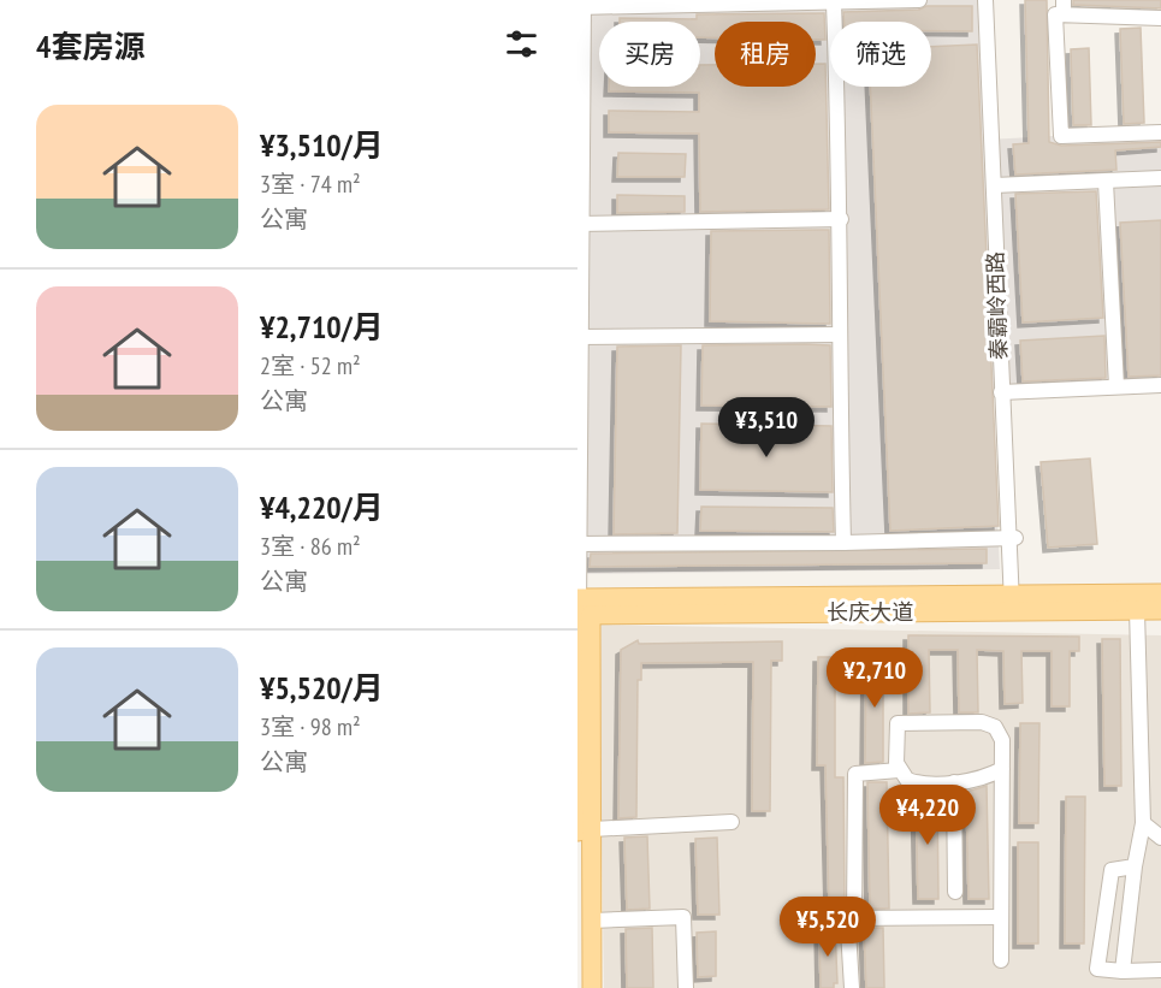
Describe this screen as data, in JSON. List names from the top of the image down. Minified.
{"streets":{"main road":["长庆大道"],"street":["秦霸岭西路"]},"crossings":[["秦霸岭西路","长庆大道"]],"page":{"heading":"4套房源","chip":["买房","租房","筛选"],"list":[{"name":"¥3,510/月","note":"3室 · 74 m² · 公寓"},{"name":"¥2,710/月","note":"2室 · 52 m² · 公寓"},{"name":"¥4,220/月","note":"3室 · 86 m² · 公寓"},{"name":"¥5,520/月","note":"3室 · 98 m² · 公寓"}],"price":["¥3,510","¥2,710","¥4,220","¥5,520"]}}
